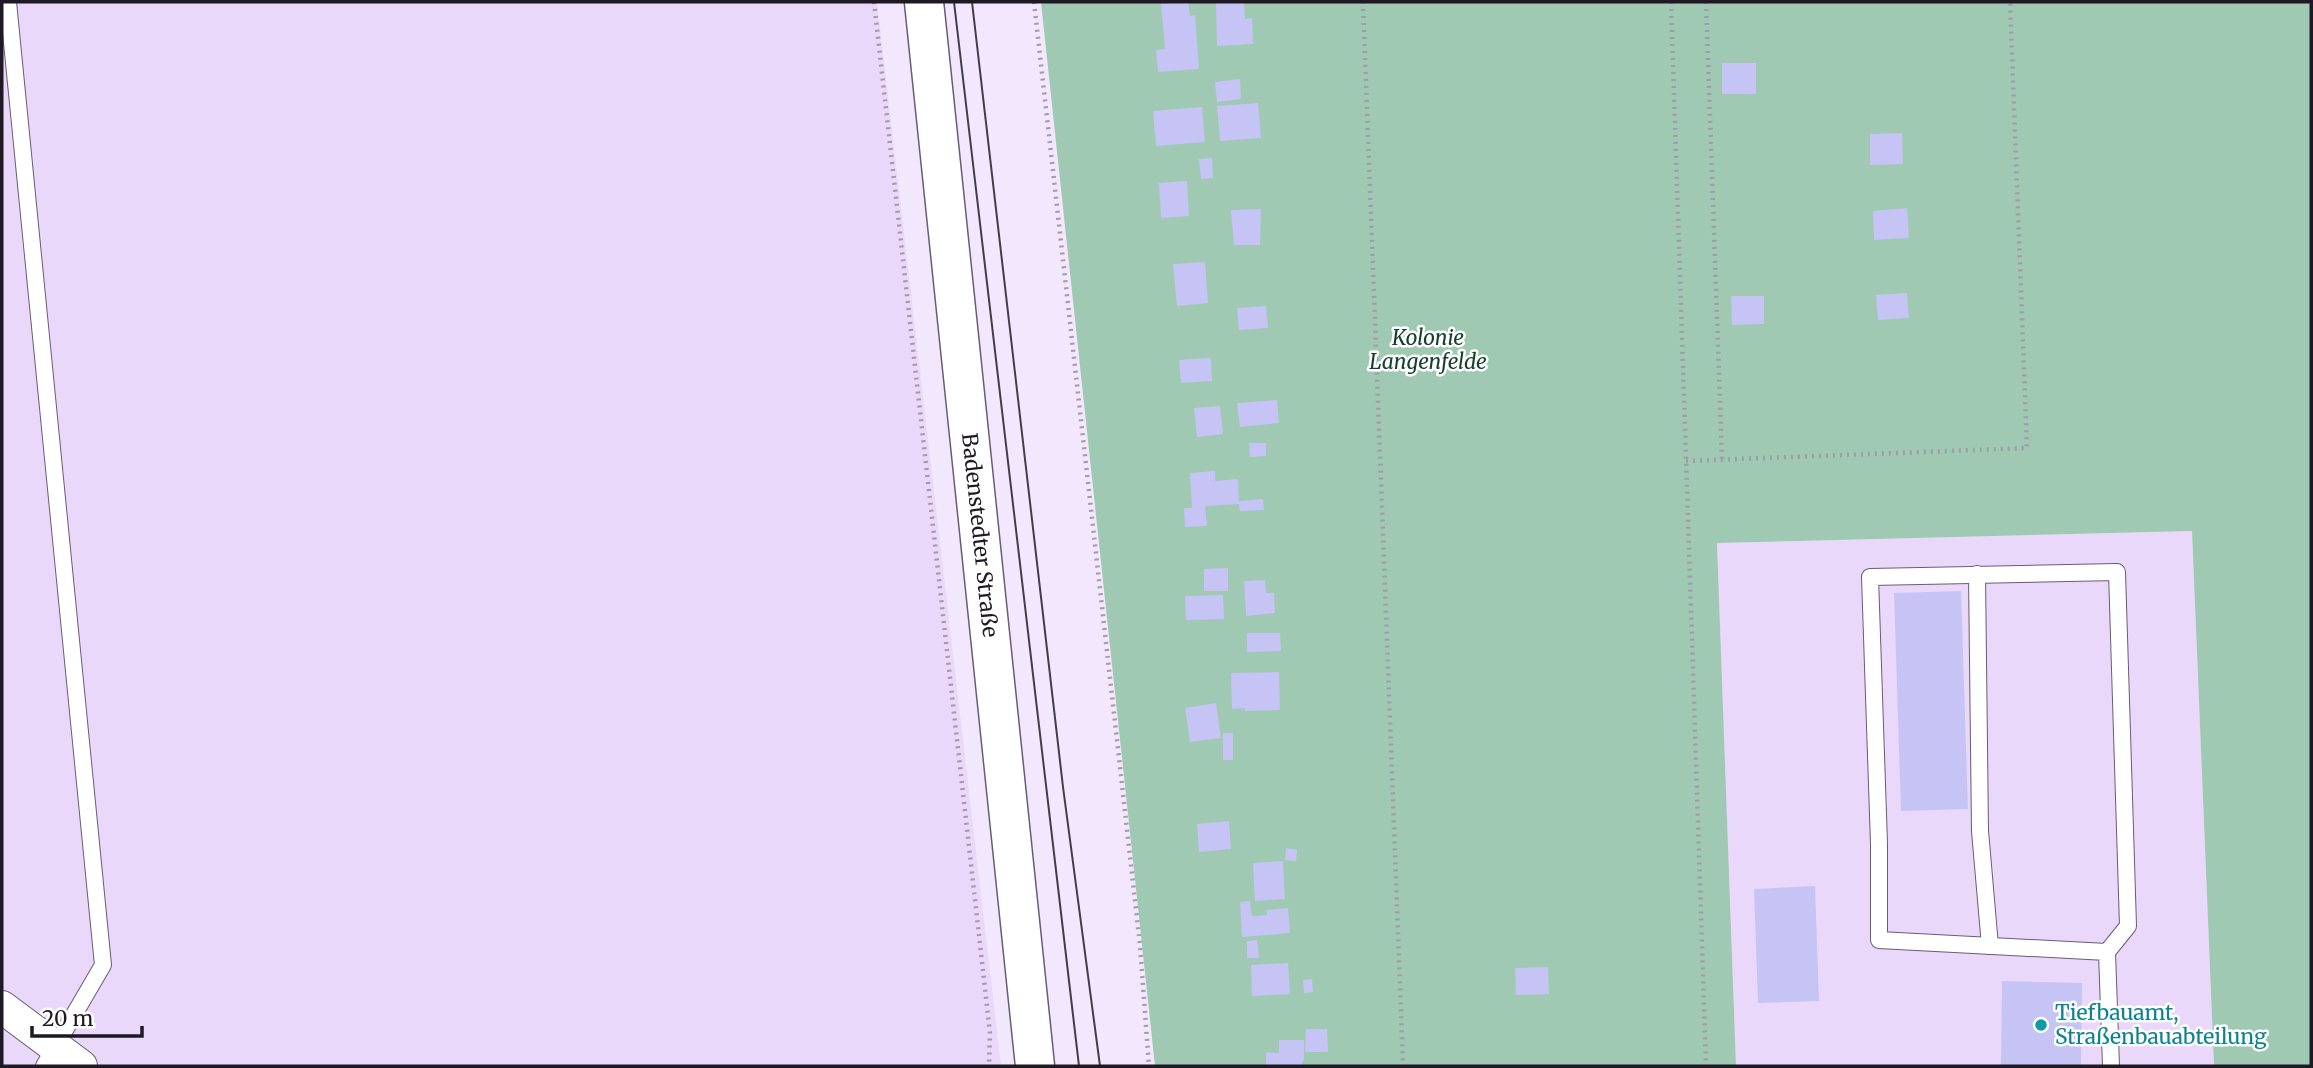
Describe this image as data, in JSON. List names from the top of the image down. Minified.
{"streets":{"street":["Badenstedter Straße"]},"parks":["Kolonie Langenfelde"],"places":["Tiefbauamt, Straßenbauabteilung"],"scale_bar":"20 m"}
